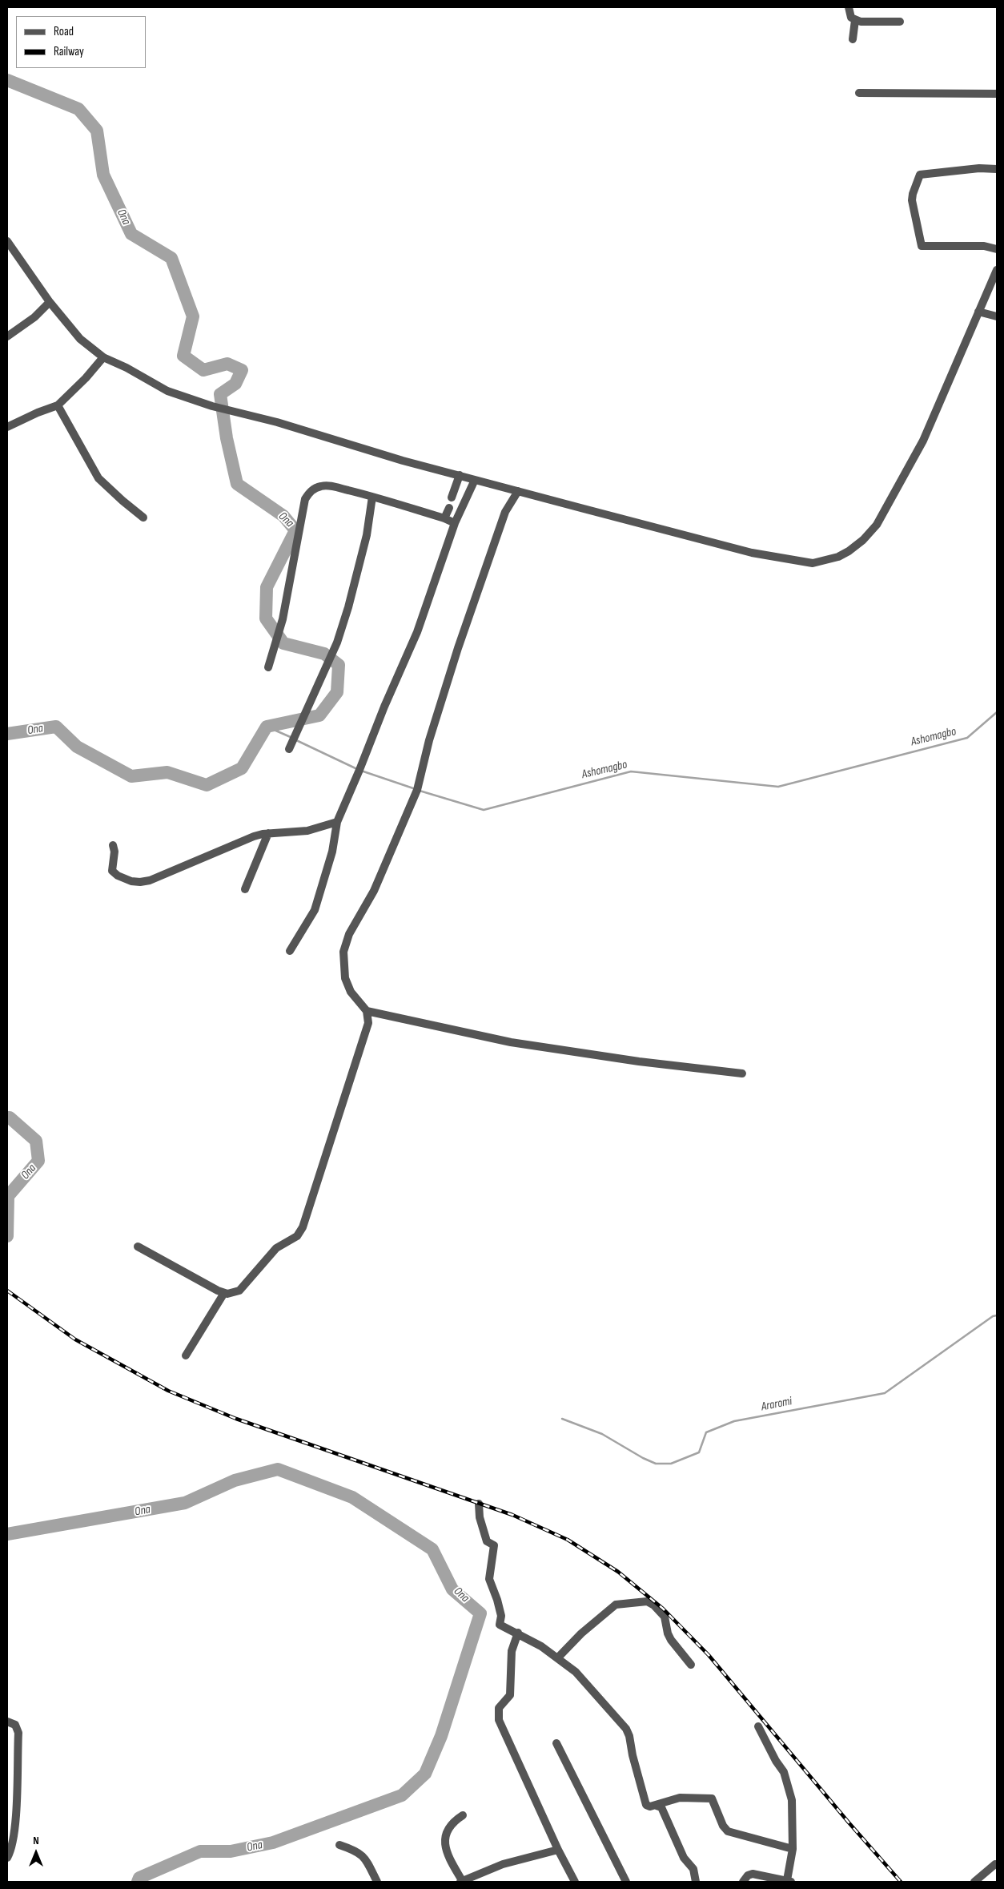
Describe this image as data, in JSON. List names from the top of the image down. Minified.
{"water":["Ona","Ashomagbo","Araromi"],"legend":["Road","Railway"],"north":"top"}
